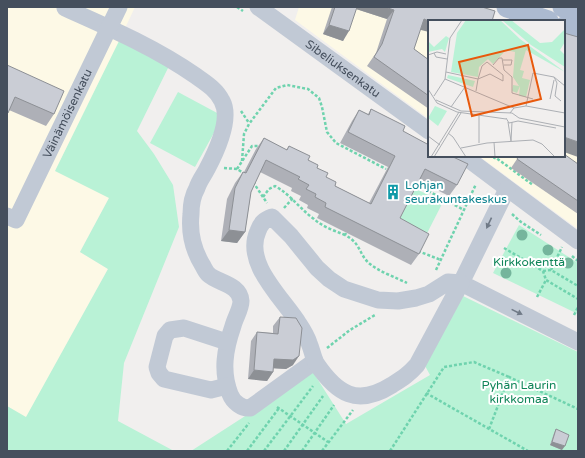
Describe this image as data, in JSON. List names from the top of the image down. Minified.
{"streets":{"street":["Sibeliuksenkatu","Väinämöisenkatu"]},"parks":["Kirkkokenttä","Pyhän Laurin kirkkomaa"],"places":{"building":["Lohjan seurakuntakeskus"]}}
